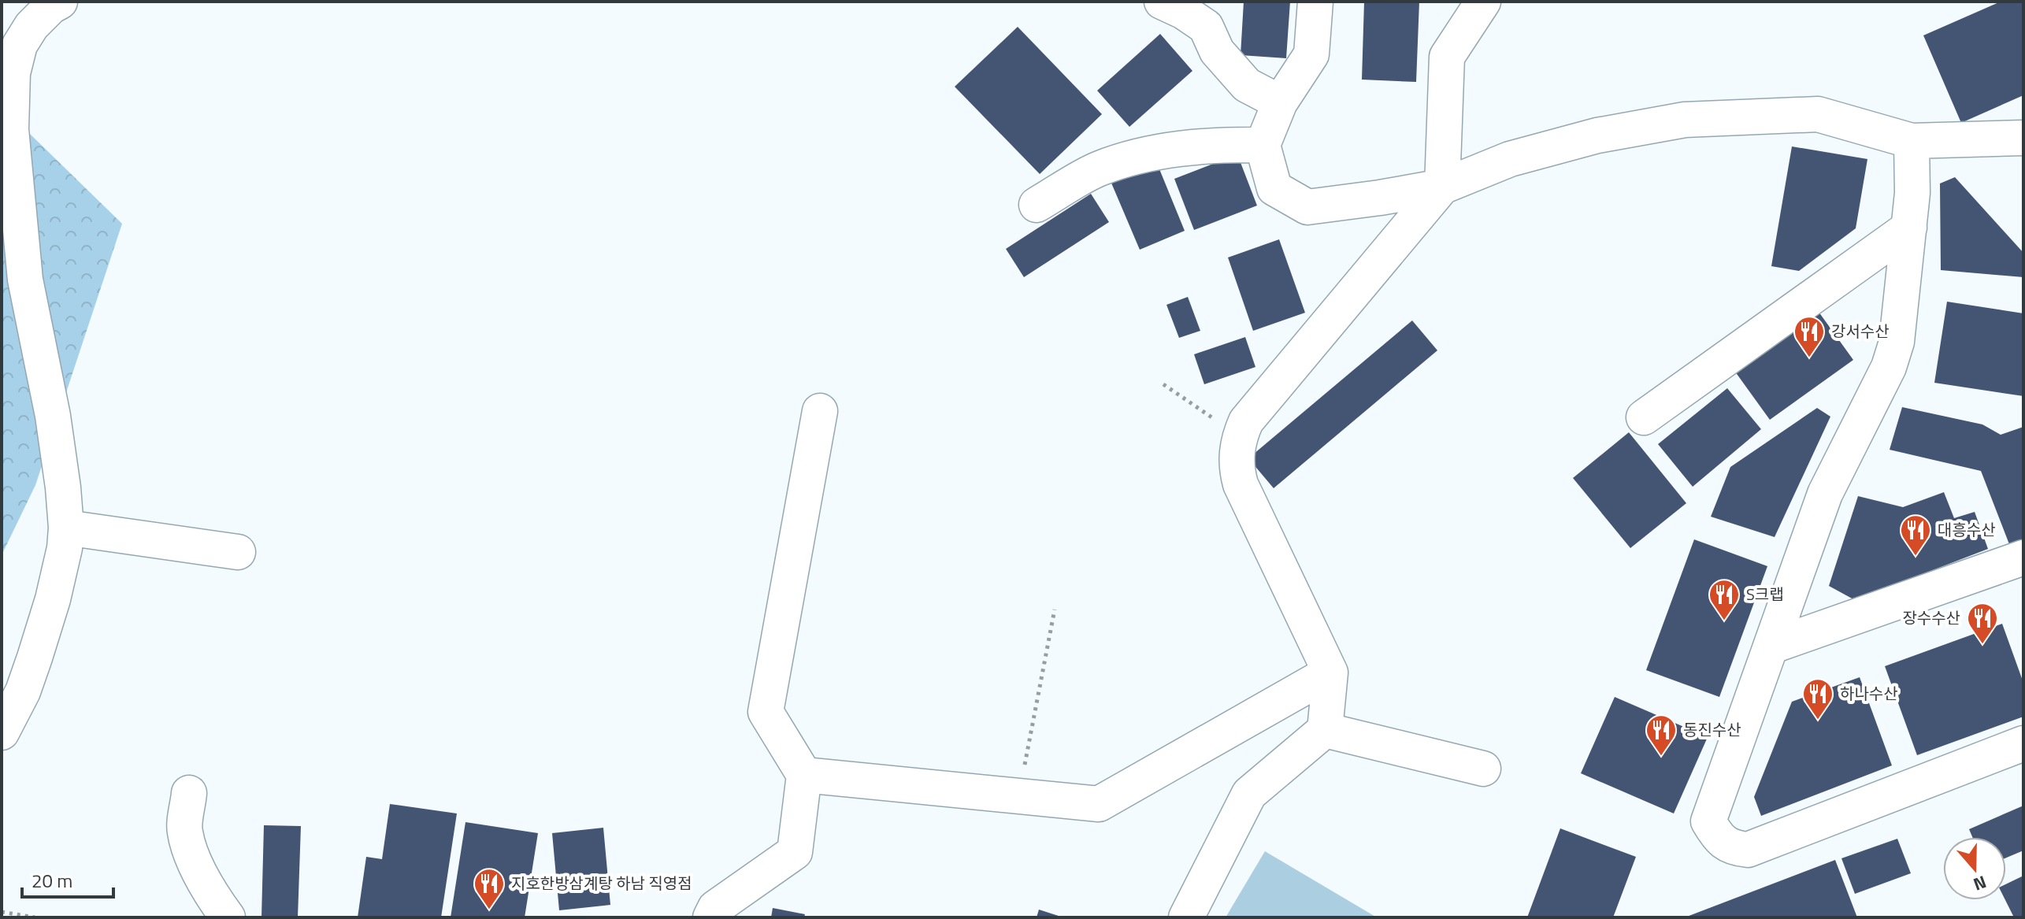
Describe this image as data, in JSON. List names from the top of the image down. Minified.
{"places":{"restaurant":["강서수산","대흥수산","S크랩","장수수산","하나수산","동진수산","지호한방삼계탕 하남 직영점"]},"scale_bar":"20 m","north":"bottom"}
